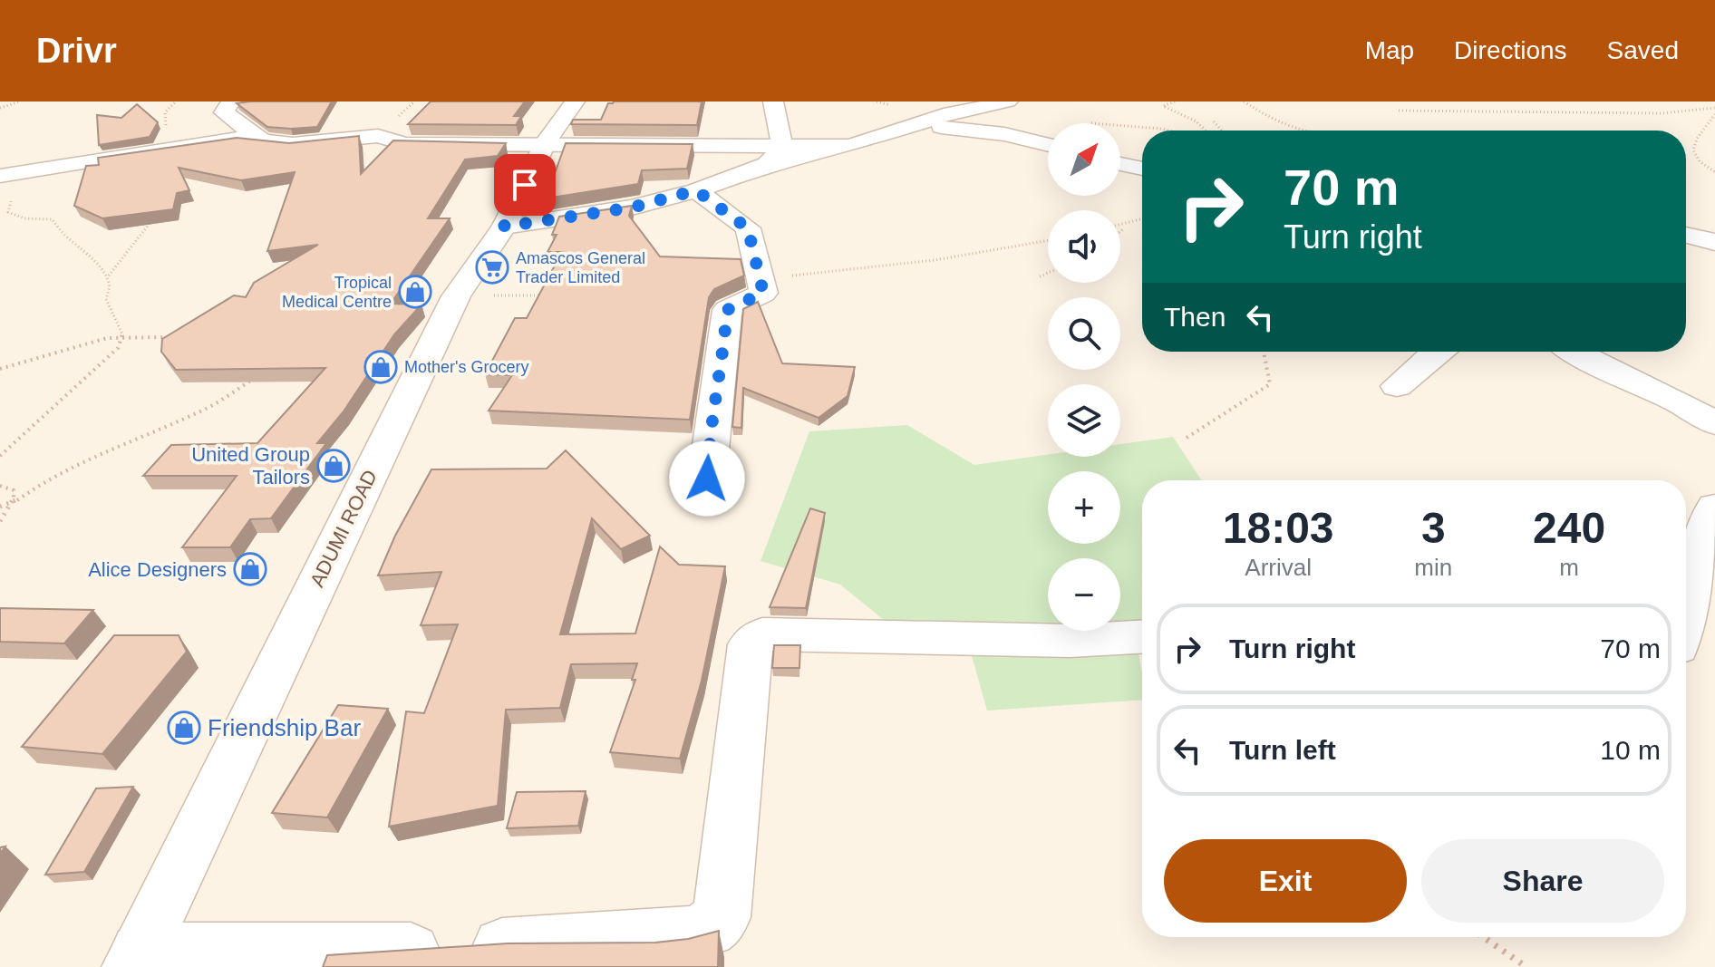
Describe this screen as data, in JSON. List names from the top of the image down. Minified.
{"streets":{"street":["ADUMI ROAD"]},"places":{"supermarket":["Amascos General Trader Limited"],"shop":["Tropical Medical Centre","Mother's Grocery","United Group Tailors","Alice Designers","Friendship Bar"]},"north":"top right","page":{"header":"Drivr","nav":["Map","Directions","Saved"],"map_buttons":["+","−"],"turn":["70 m","Turn right"],"then":"Then","eta":["18:03","Arrival","3","min","240","m"],"list":[{"name":"Turn right","value":"70 m"},{"name":"Turn left","value":"10 m"}],"buttons":["Exit","Share"]}}
